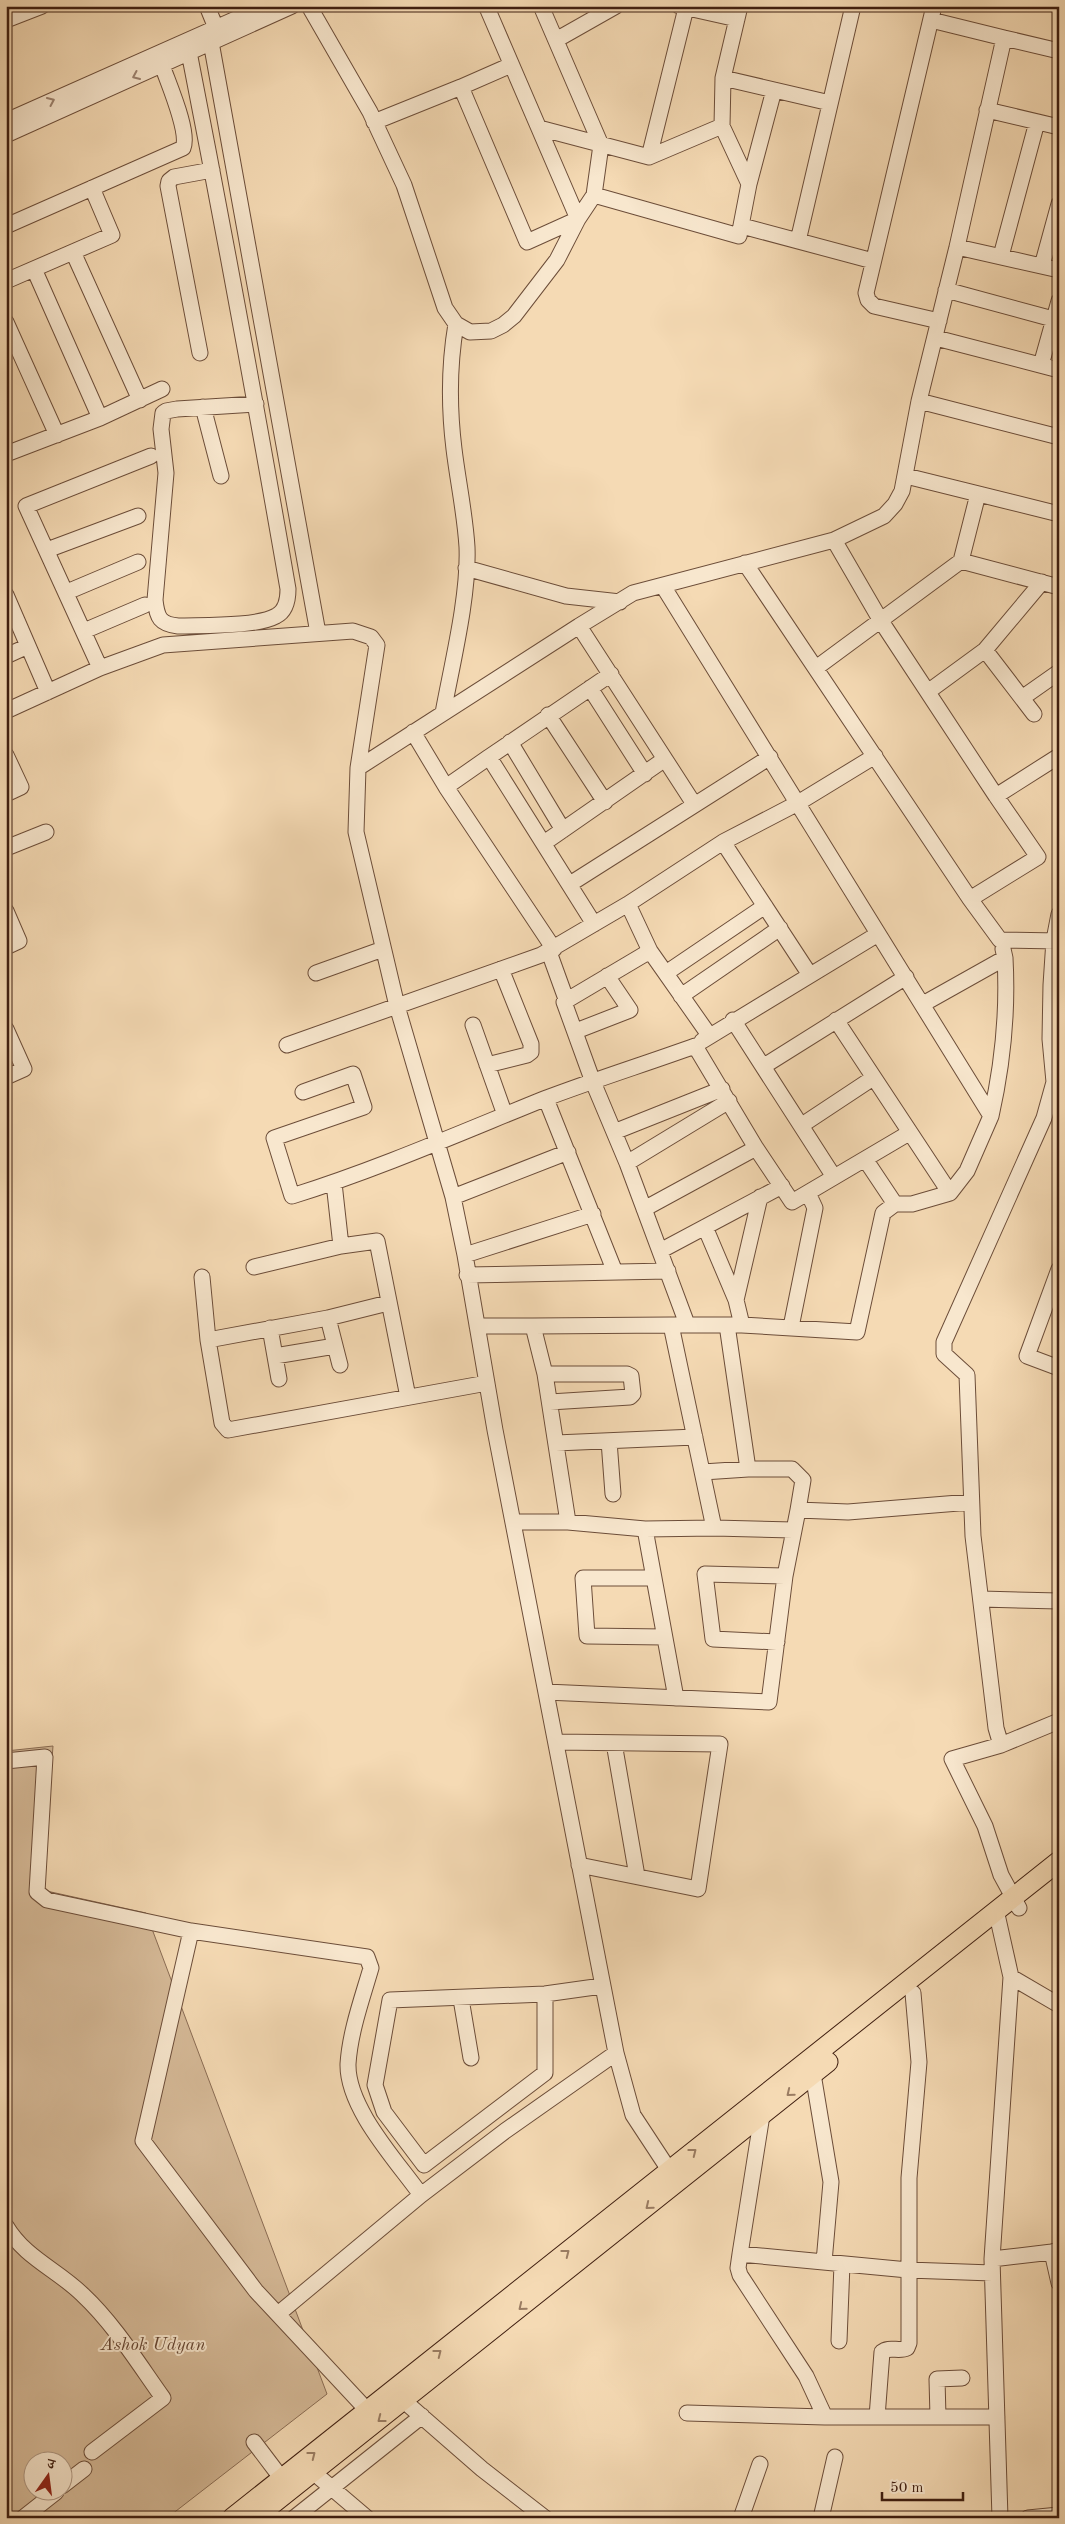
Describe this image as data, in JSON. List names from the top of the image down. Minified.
{"parks":["Ashok Udyan"],"scale_bar":"50 m","north":"top"}
